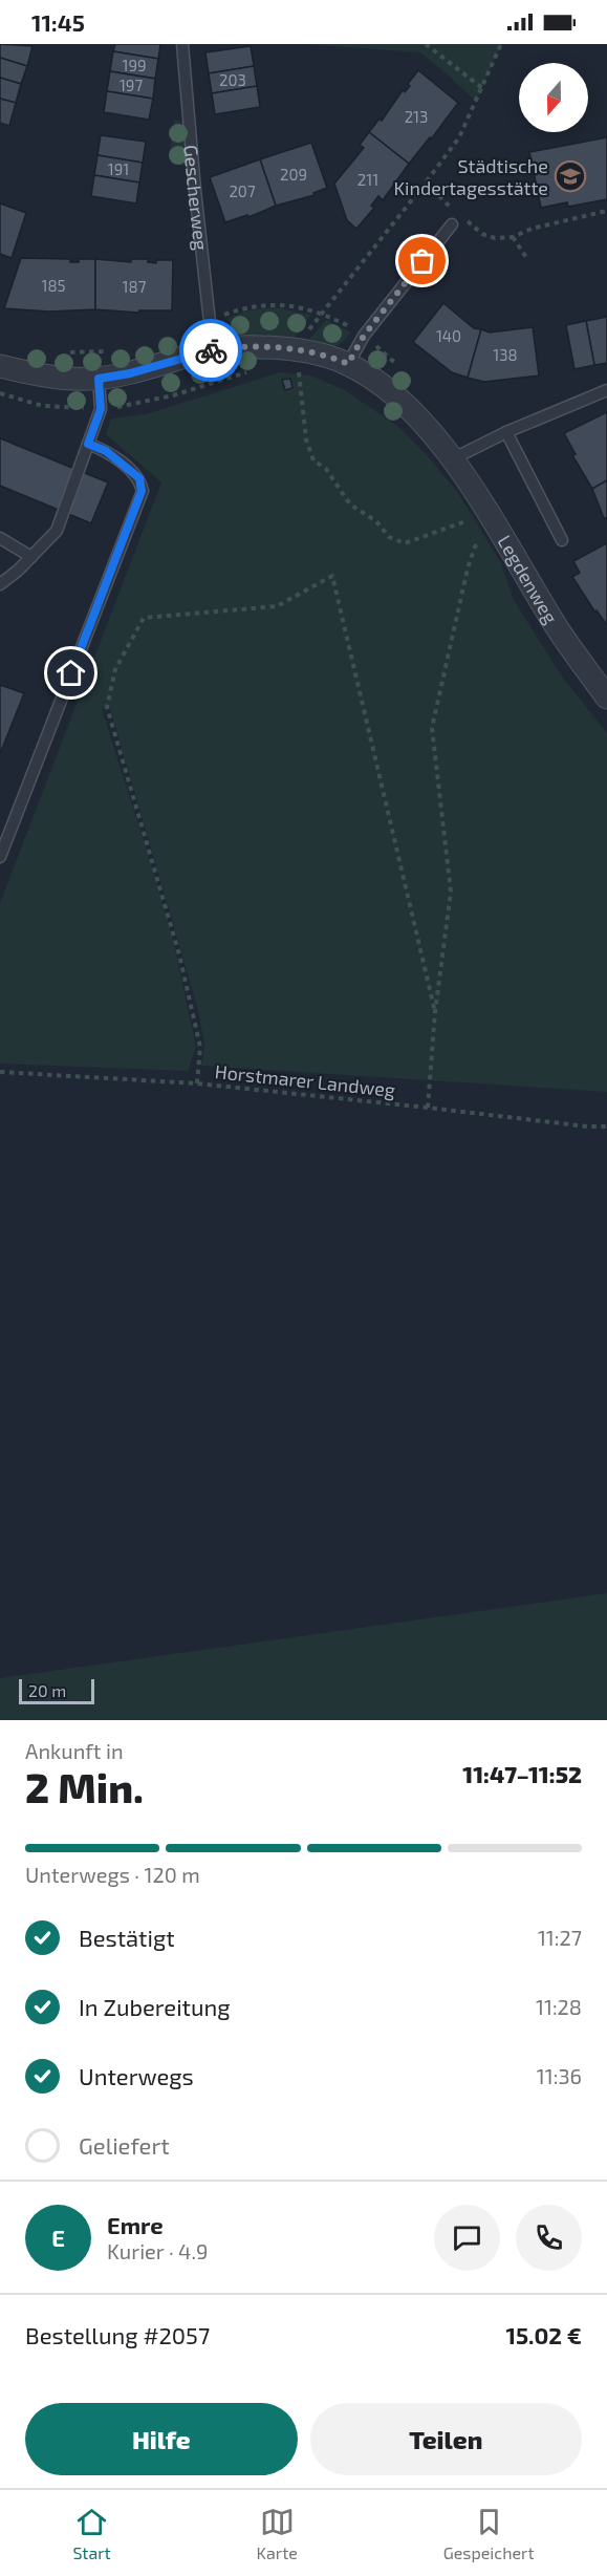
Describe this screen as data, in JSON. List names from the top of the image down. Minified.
{"streets":{"street":["Legdenweg"],"lane":["Gescherweg"],"path":["Horstmarer Landweg"]},"places":{"school or university":["Städtische Kindertagesstätte"]},"house_numbers":["199","203","197","213","191","209","211","207","185","187","140","138"],"scale_bar":"20 m","north":"bottom","page":{"status":"11:45","scale":"20 m","heading":["2 Min.","Ankunft in","11:47–11:52"],"panel":["Emre","Kurier · 4.9","Bestellung #2057","15.02 €"],"bar":"Unterwegs · 120 m","list":[["Bestätigt","11:27"],["In Zubereitung","11:28"],["Unterwegs","11:36"],"Geliefert"],"round":"E","buttons":["Hilfe","Teilen"],"tabs":["Start","Karte","Gespeichert"]}}
